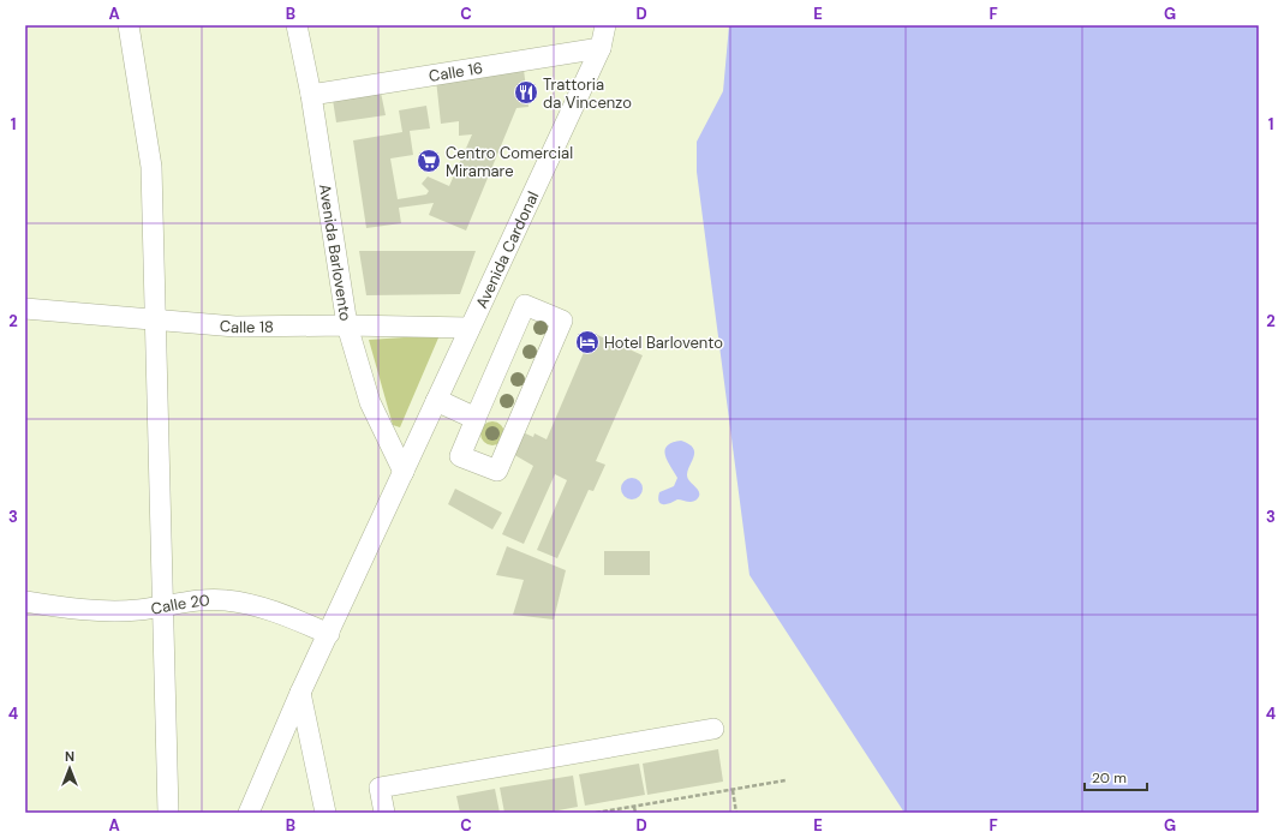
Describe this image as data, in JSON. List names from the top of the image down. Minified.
{"streets":{"street":["Calle 16","Avenida Cardonal","Avenida Barlovento","Calle 18","Calle 20"]},"crossings":[["Calle 16","Avenida Cardonal"],["Calle 16","Avenida Barlovento"],["Avenida Cardonal","Avenida Barlovento"],["Avenida Cardonal","Calle 18"],["Avenida Cardonal","Calle 20"],["Avenida Barlovento","Calle 18"]],"places":{"restaurant":["Trattoria da Vincenzo"],"supermarket":["Centro Comercial Miramare"],"hotel":["Hotel Barlovento"]},"scale_bar":"20 m","north":"top","grid":{"columns":["A","B","C","D","E","F","G"],"rows":["1","2","3","4"]}}
